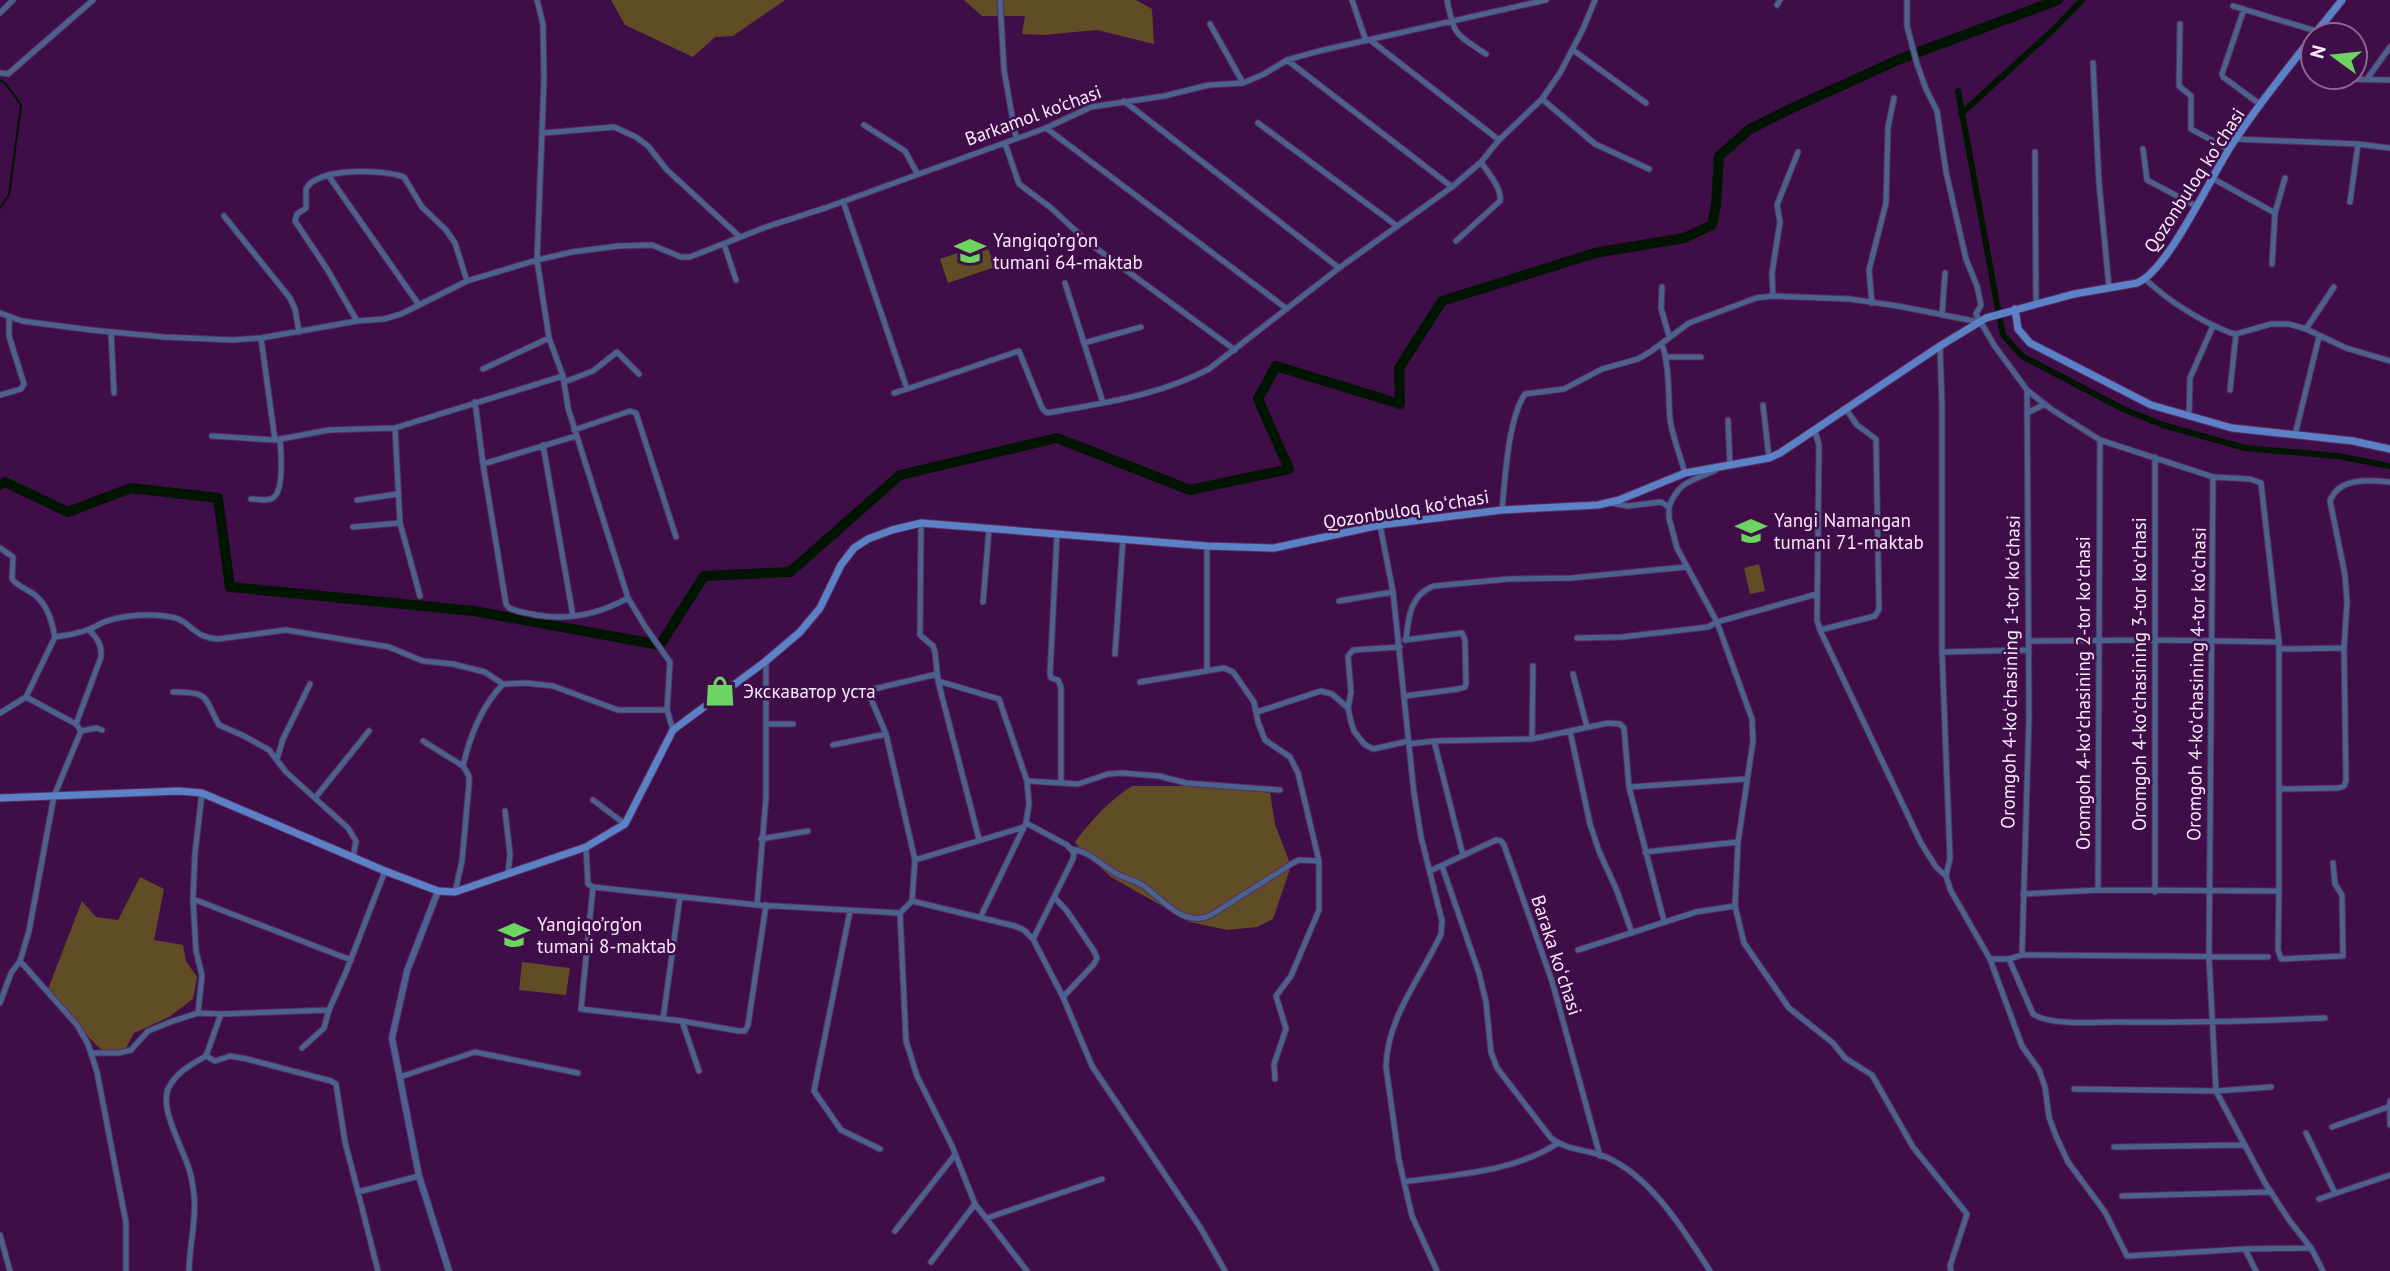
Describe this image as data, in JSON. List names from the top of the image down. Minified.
{"streets":{"main road":["Qozonbuloq koʻchasi"],"street":["Barkamol ko'chasi","Oromgoh 4-koʻchasining 1-tor koʻchasi","Oromgoh 4-koʻchasining 3-tor koʻchasi","Oromgoh 4-koʻchasining 4-tor koʻchasi","Oromgoh 4-koʻchasining 2-tor koʻchasi","Baraka koʻchasi"]},"places":{"school or university":["Yangiqo’rg’on tumani 64-maktab","Yangi Namangan tumani 71-maktab","Yangiqo’rg’on tumani 8-maktab"],"shop":["Экскаватор уста"]},"north":"left"}
